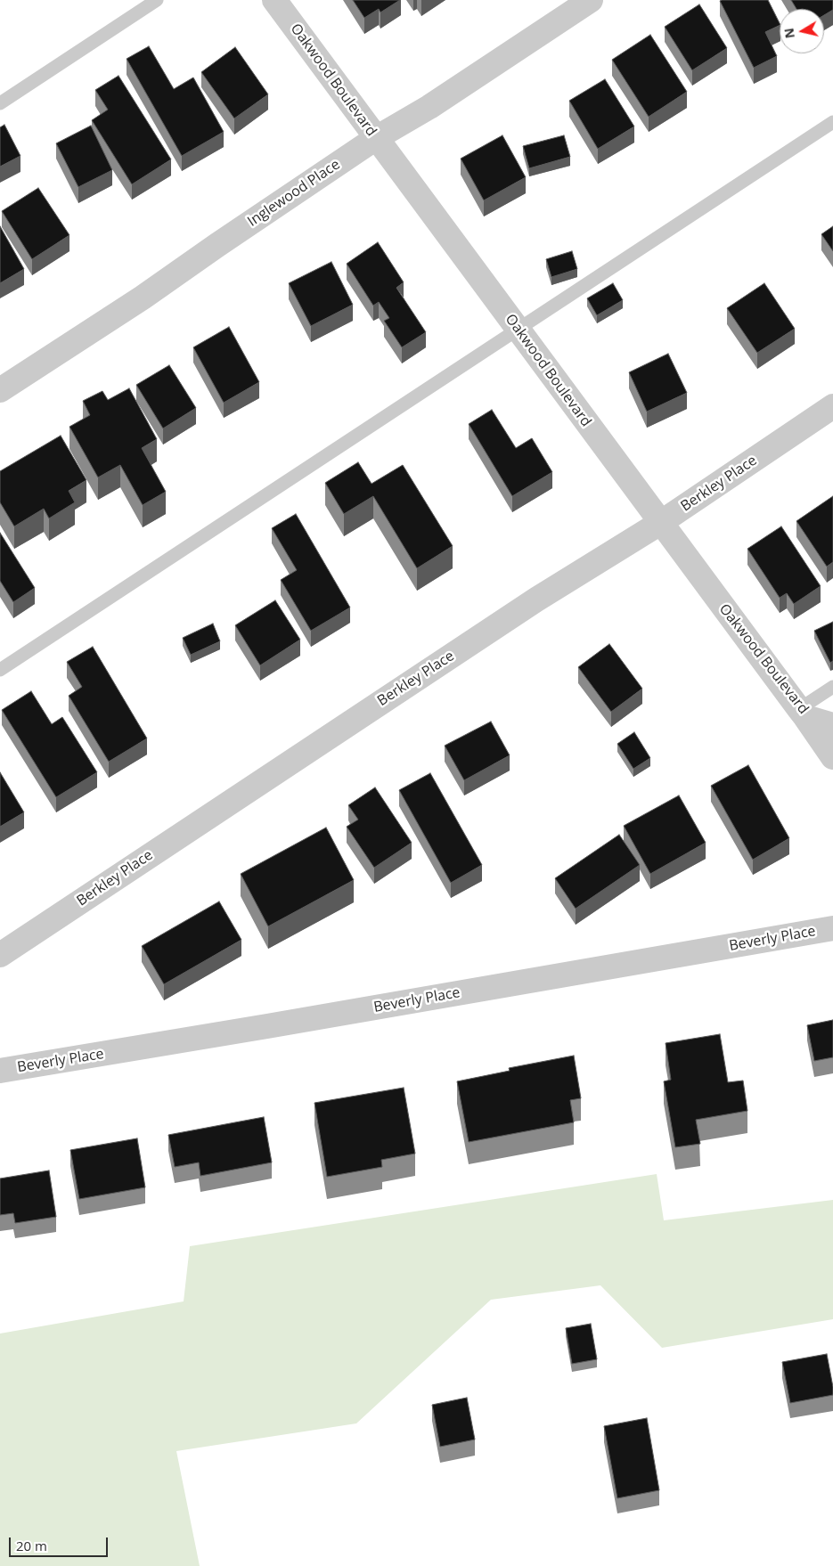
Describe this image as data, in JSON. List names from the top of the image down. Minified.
{"streets":{"street":["Oakwood Boulevard","Inglewood Place","Berkley Place","Beverly Place"]},"crossings":[["Oakwood Boulevard","Inglewood Place"],["Oakwood Boulevard","Berkley Place"]],"scale_bar":"20 m","north":"left"}
